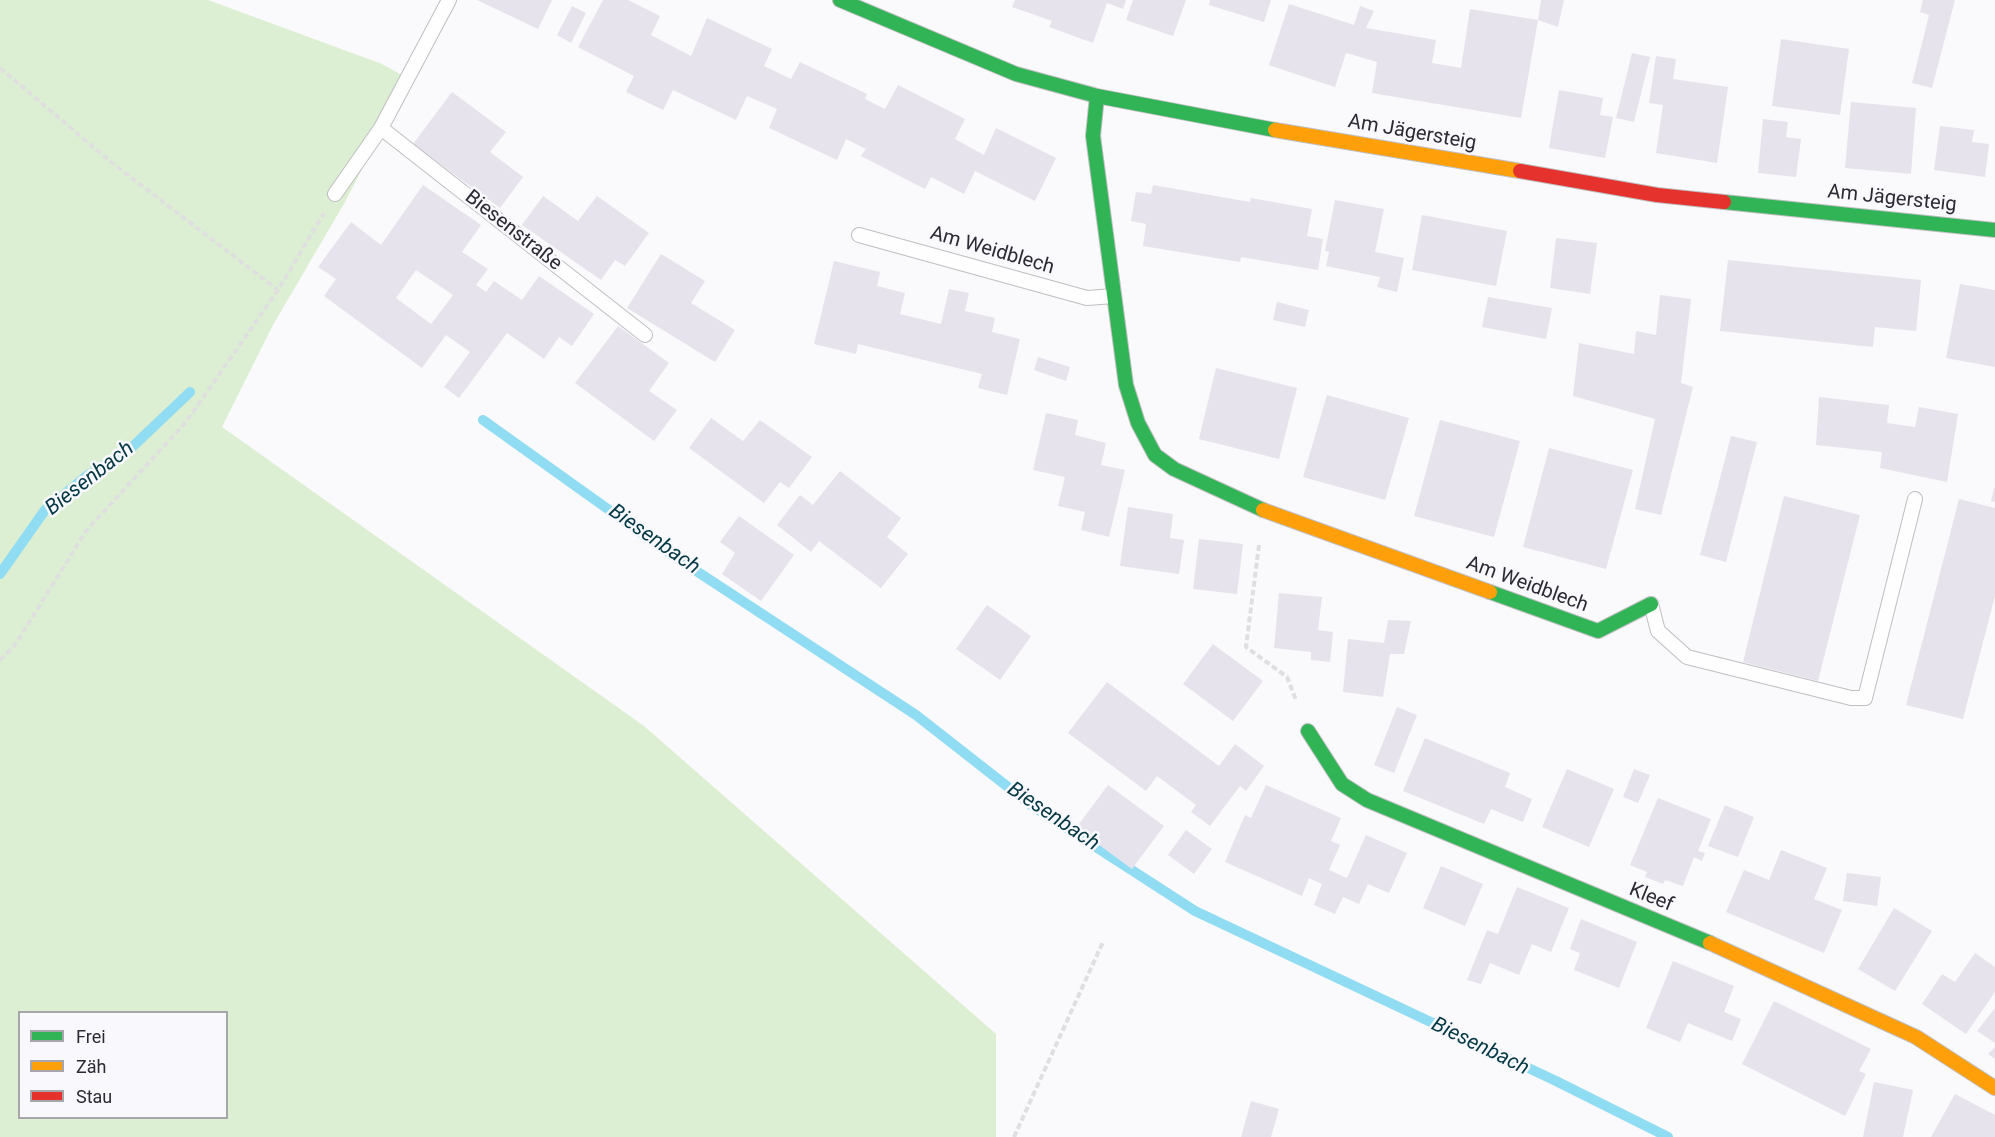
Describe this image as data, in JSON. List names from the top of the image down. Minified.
{"streets":{"street":["Am Jägersteig","Am Weidblech","Kleef"],"lane":["Biesenstraße"]},"crossings":[["Am Jägersteig","Am Weidblech"]],"water":["Biesenbach"],"legend":["Frei","Zäh","Stau"]}
